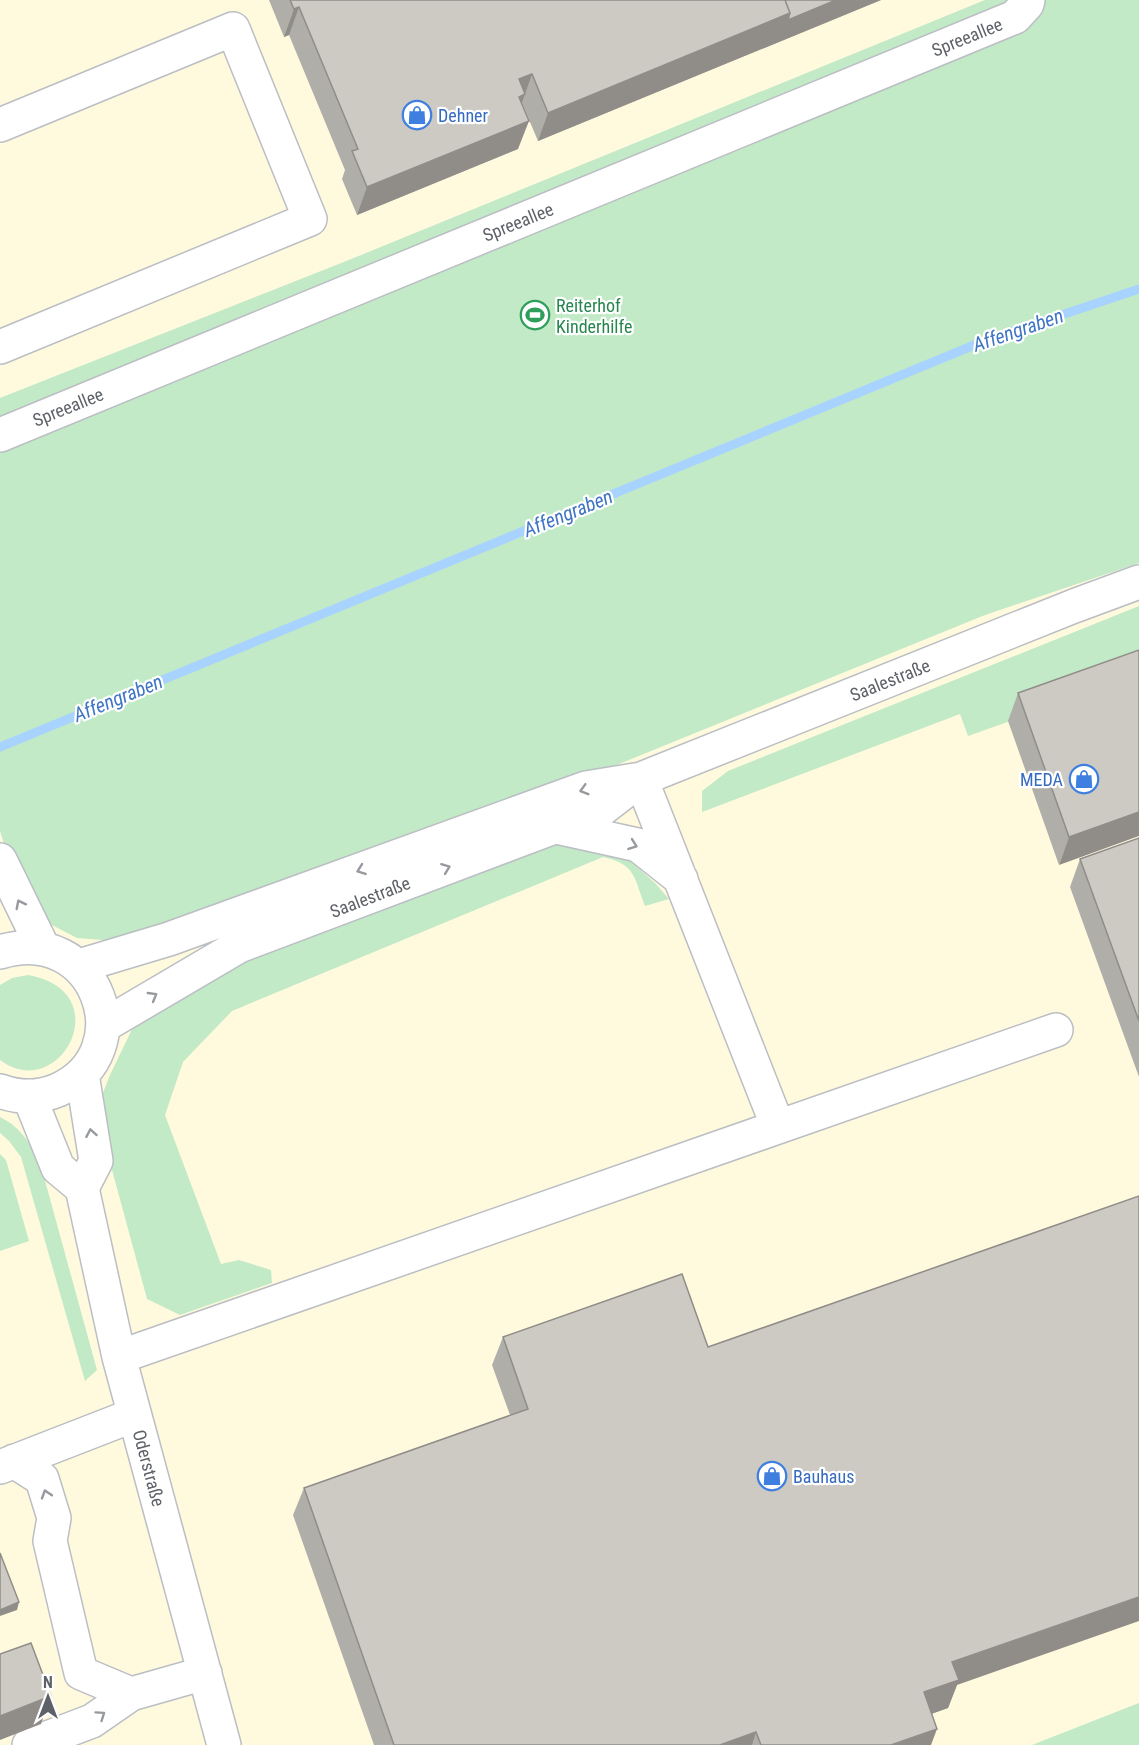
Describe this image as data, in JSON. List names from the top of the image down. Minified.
{"streets":{"street":["Spreeallee","Saalestraße","Oderstraße"]},"water":["Affengraben"],"places":{"shop":["Dehner","MEDA","Bauhaus"],"sports":["Reiterhof Kinderhilfe"]},"north":"top"}
